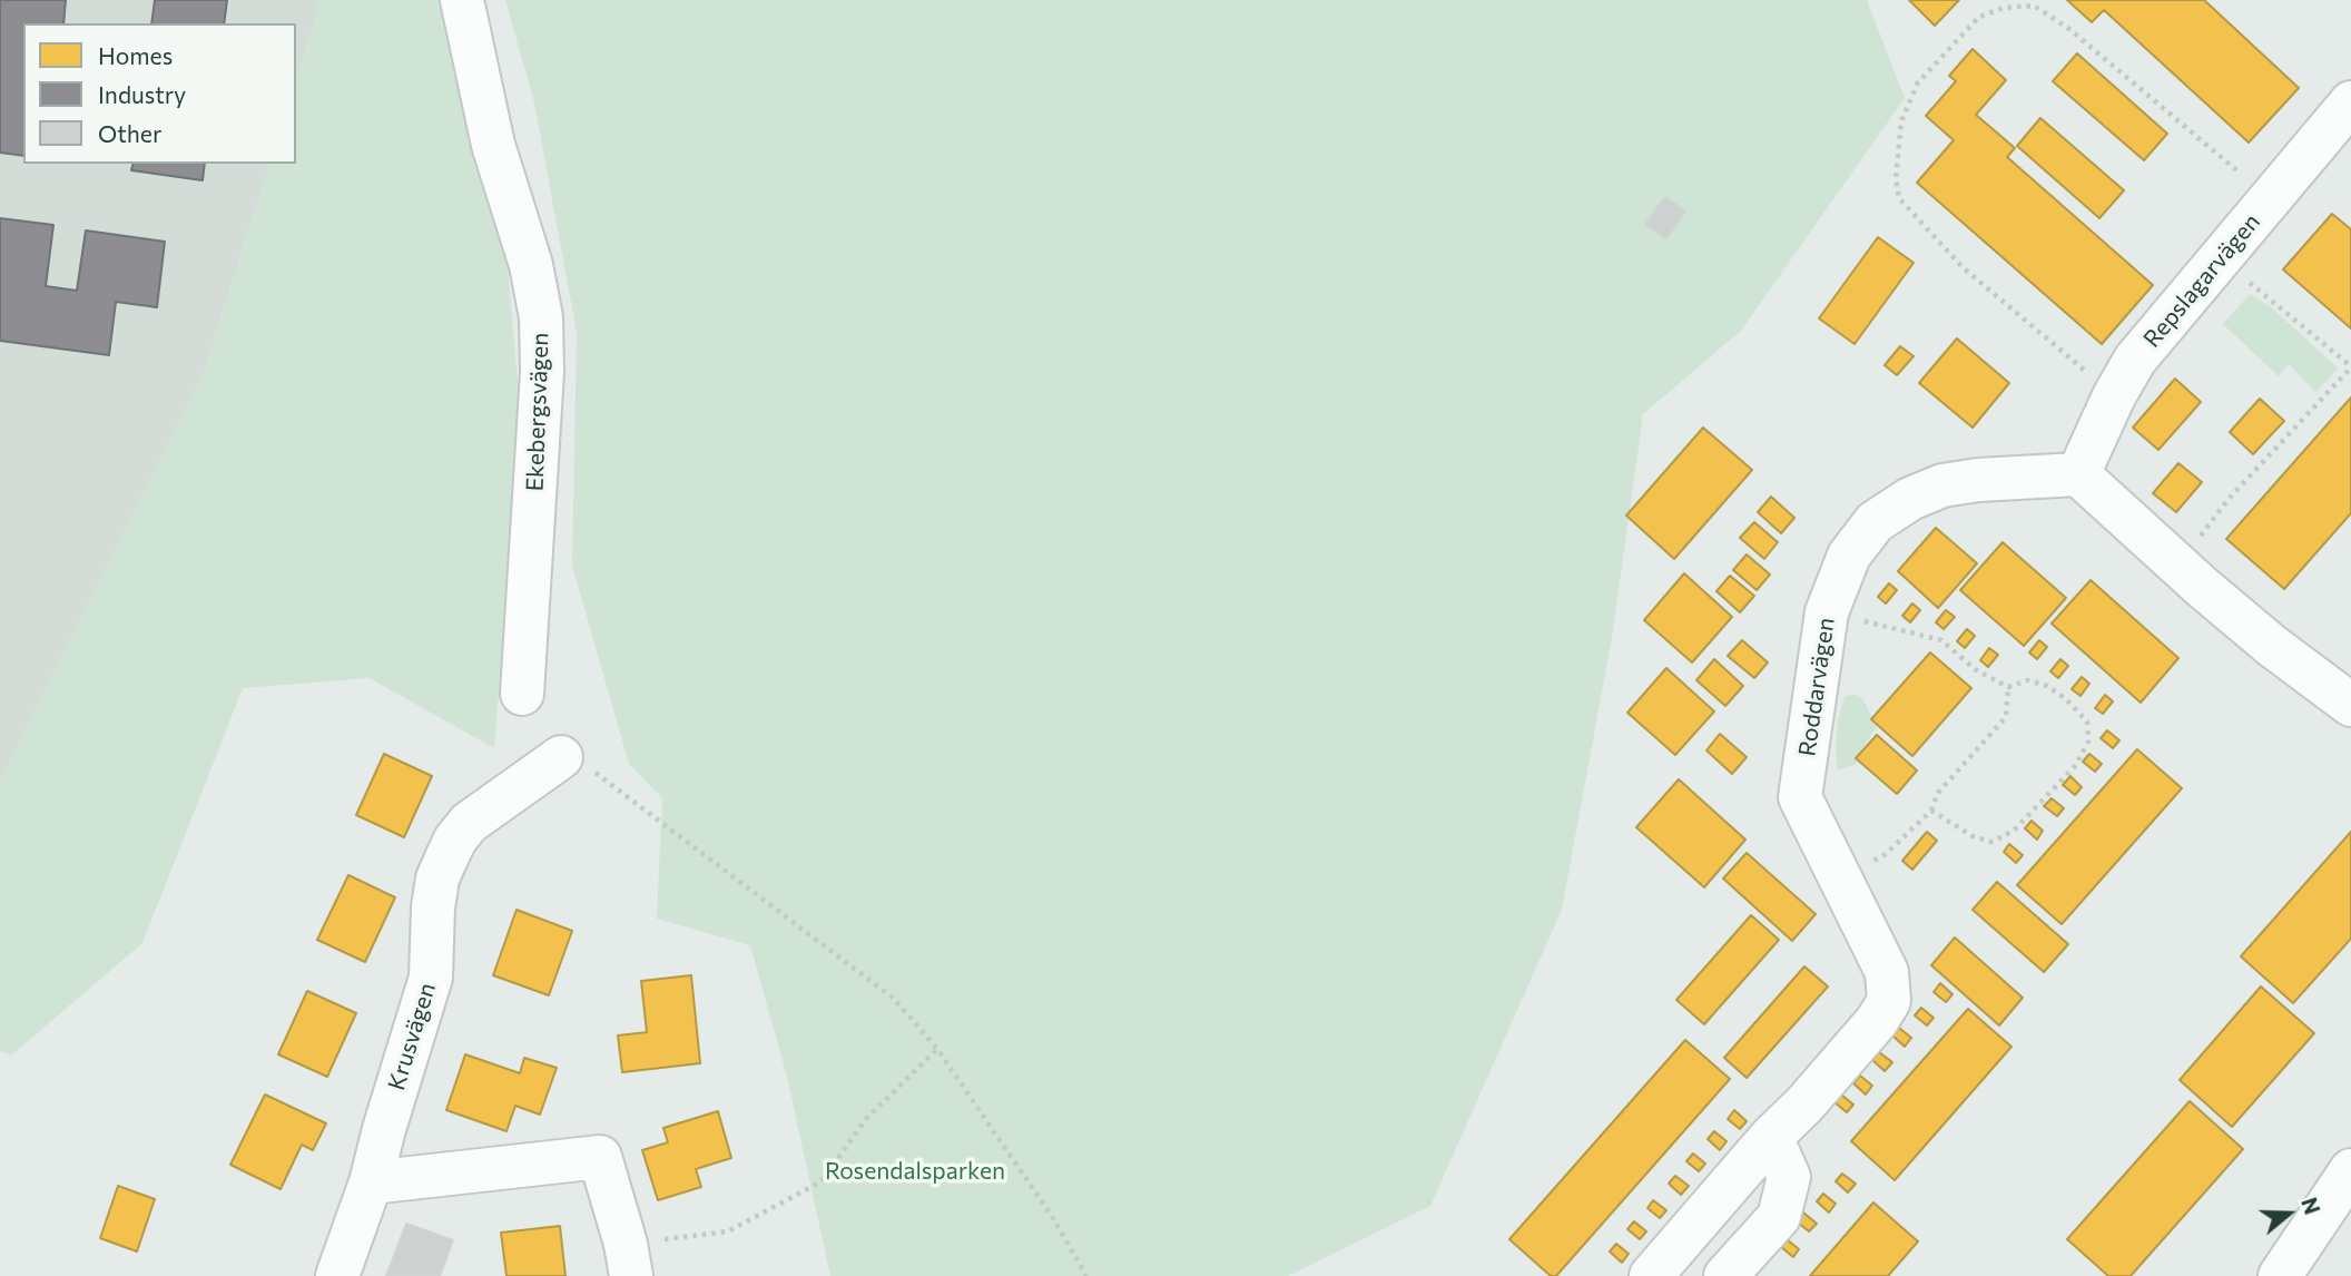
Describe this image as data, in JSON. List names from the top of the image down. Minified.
{"streets":{"street":["Repslagarvägen","Ekebergsvägen","Roddarvägen","Krusvägen"]},"crossings":[["Repslagarvägen","Roddarvägen"]],"parks":["Rosendalsparken"],"legend":["Homes","Industry","Other"],"north":"right"}
